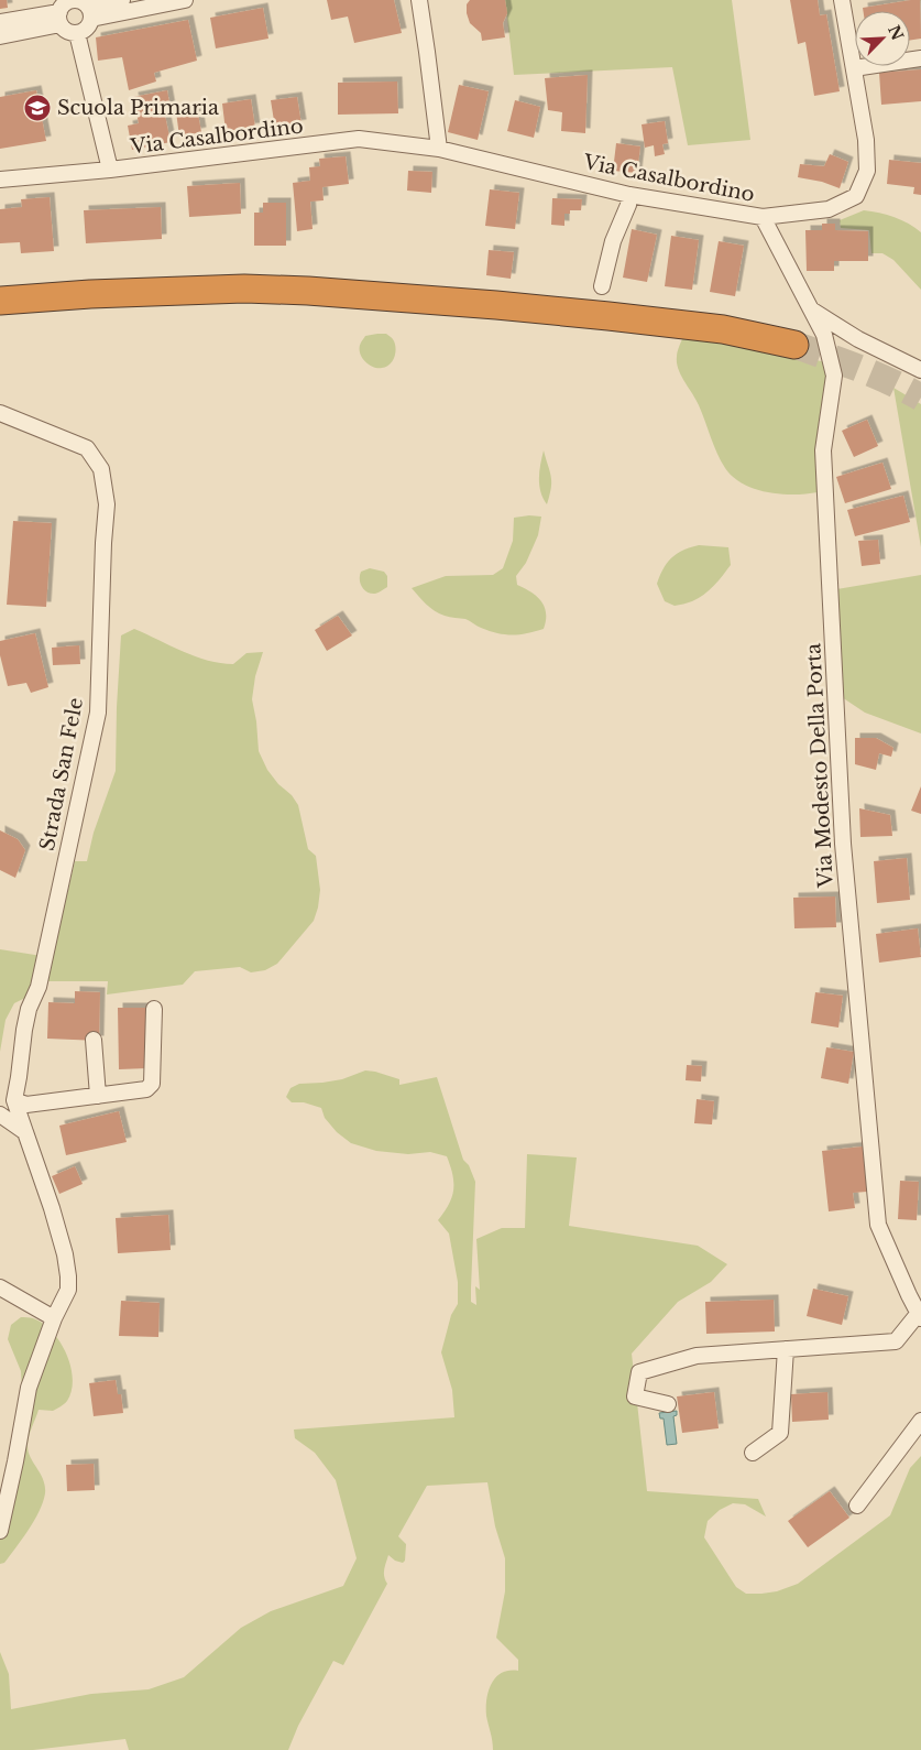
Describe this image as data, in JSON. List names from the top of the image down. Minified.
{"streets":{"street":["Via Casalbordino","Via Modesto Della Porta","Strada San Fele"]},"crossings":[["Via Casalbordino","Via Modesto Della Porta"]],"places":{"school or university":["Scuola Primaria"]},"north":"top right"}
